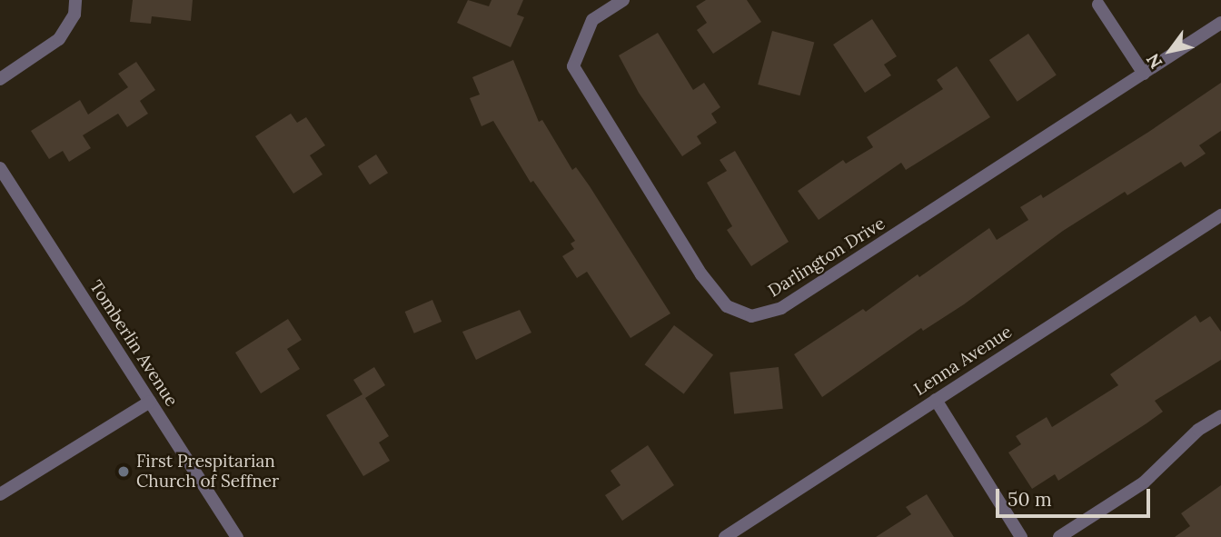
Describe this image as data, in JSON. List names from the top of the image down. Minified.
{"streets":{"street":["Darlington Drive","Tomberlin Avenue","Lenna Avenue"]},"places":["First Prespitarian Church of Seffner"],"scale_bar":"50 m","north":"bottom left"}
